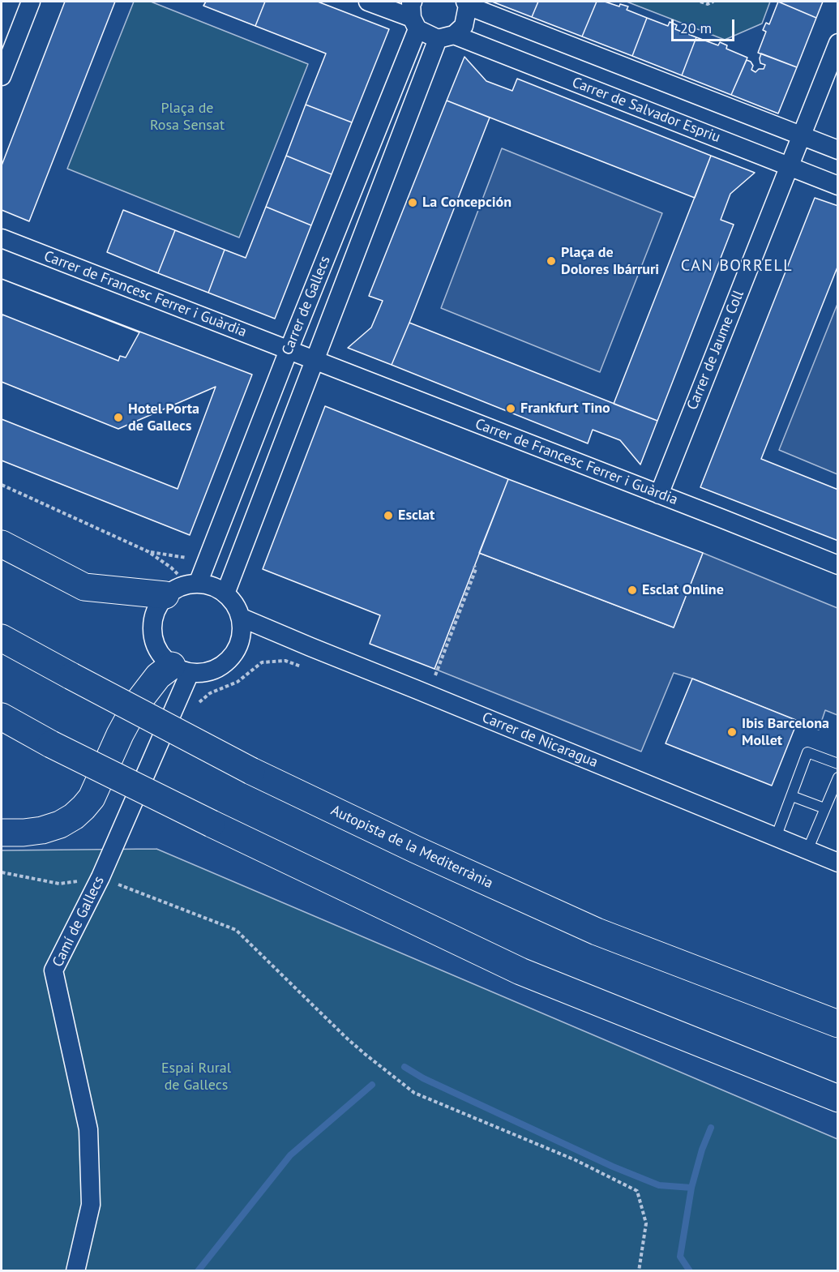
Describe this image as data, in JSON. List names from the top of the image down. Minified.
{"streets":{"highway":["Autopista de la Mediterrània"],"street":["Carrer de Salvador Espriu","Carrer de Francesc Ferrer i Guàrdia","Carrer de Gallecs","Carrer de Jaume Coll","Carrer de Nicaragua","Camí de Gallecs"]},"crossings":[["Carrer de Salvador Espriu","Carrer de Gallecs"],["Carrer de Salvador Espriu","Carrer de Jaume Coll"],["Carrer de Francesc Ferrer i Guàrdia","Carrer de Gallecs"],["Carrer de Francesc Ferrer i Guàrdia","Carrer de Jaume Coll"],["Carrer de Gallecs","Carrer de Nicaragua"],["Carrer de Gallecs","Camí de Gallecs"],["Carrer de Nicaragua","Camí de Gallecs"]],"districts":["CAN BORRELL"],"parks":["Plaça de Rosa Sensat","Espai Rural de Gallecs"],"places":["La Concepción","Plaça de Dolores Ibárruri","Frankfurt Tino","Hotel Porta de Gallecs","Esclat","Esclat Online","Ibis Barcelona Mollet"],"scale_bar":"20 m"}
